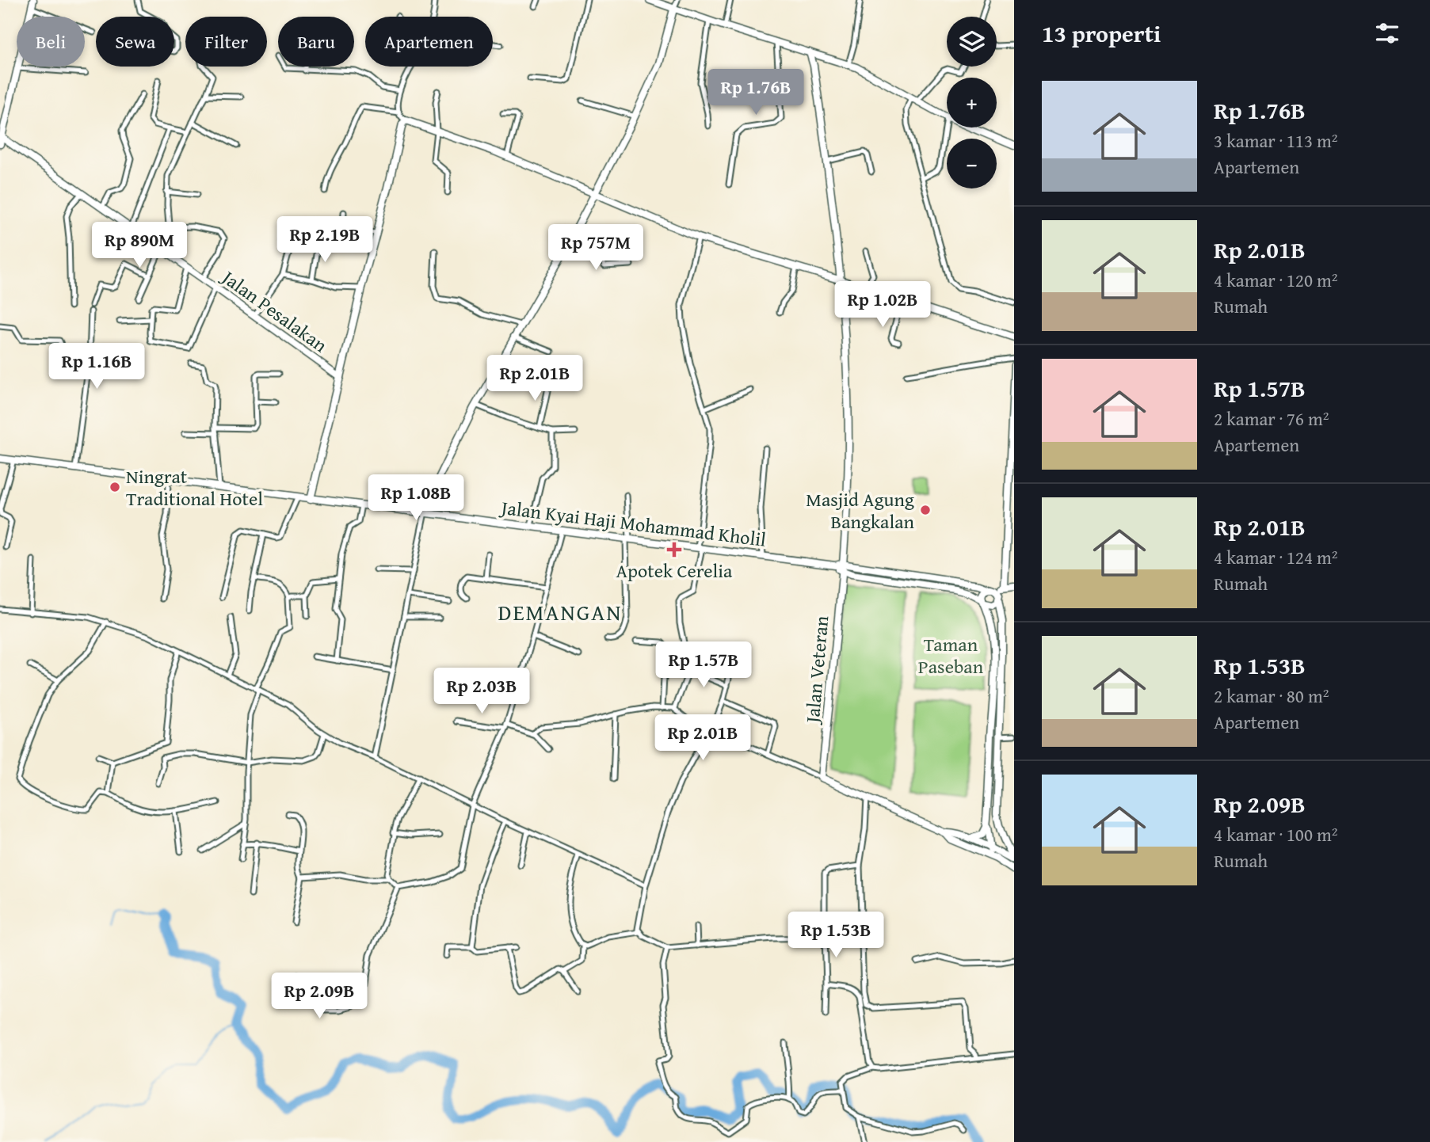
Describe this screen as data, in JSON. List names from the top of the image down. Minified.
{"streets":{"street":["Jalan Pesalakan","Jalan Kyai Haji Mohammad Kholil","Jalan Veteran"]},"crossings":[["Jalan Kyai Haji Mohammad Kholil","Jalan Veteran"]],"districts":["DEMANGAN"],"parks":["Taman Paseban"],"places":{"other":["Ningrat Traditional Hotel","Masjid Agung Bangkalan"],"health":["Apotek Cerelia"]},"page":{"heading":"13 properti","map_buttons":["+","−"],"chip":["Beli","Sewa","Filter","Baru","Apartemen"],"list":[{"name":"Rp 1.76B","note":"3 kamar · 113 m² · Apartemen"},{"name":"Rp 2.01B","note":"4 kamar · 120 m² · Rumah"},{"name":"Rp 1.57B","note":"2 kamar · 76 m² · Apartemen"},{"name":"Rp 2.01B","note":"4 kamar · 124 m² · Rumah"},{"name":"Rp 1.53B","note":"2 kamar · 80 m² · Apartemen"},{"name":"Rp 2.09B","note":"4 kamar · 100 m² · Rumah"}],"price":["Rp 1.76B","Rp 2.19B","Rp 890M","Rp 757M","Rp 1.02B","Rp 1.16B","Rp 2.01B","Rp 1.08B","Rp 1.57B","Rp 2.03B","Rp 2.01B","Rp 1.53B","Rp 2.09B"]}}
